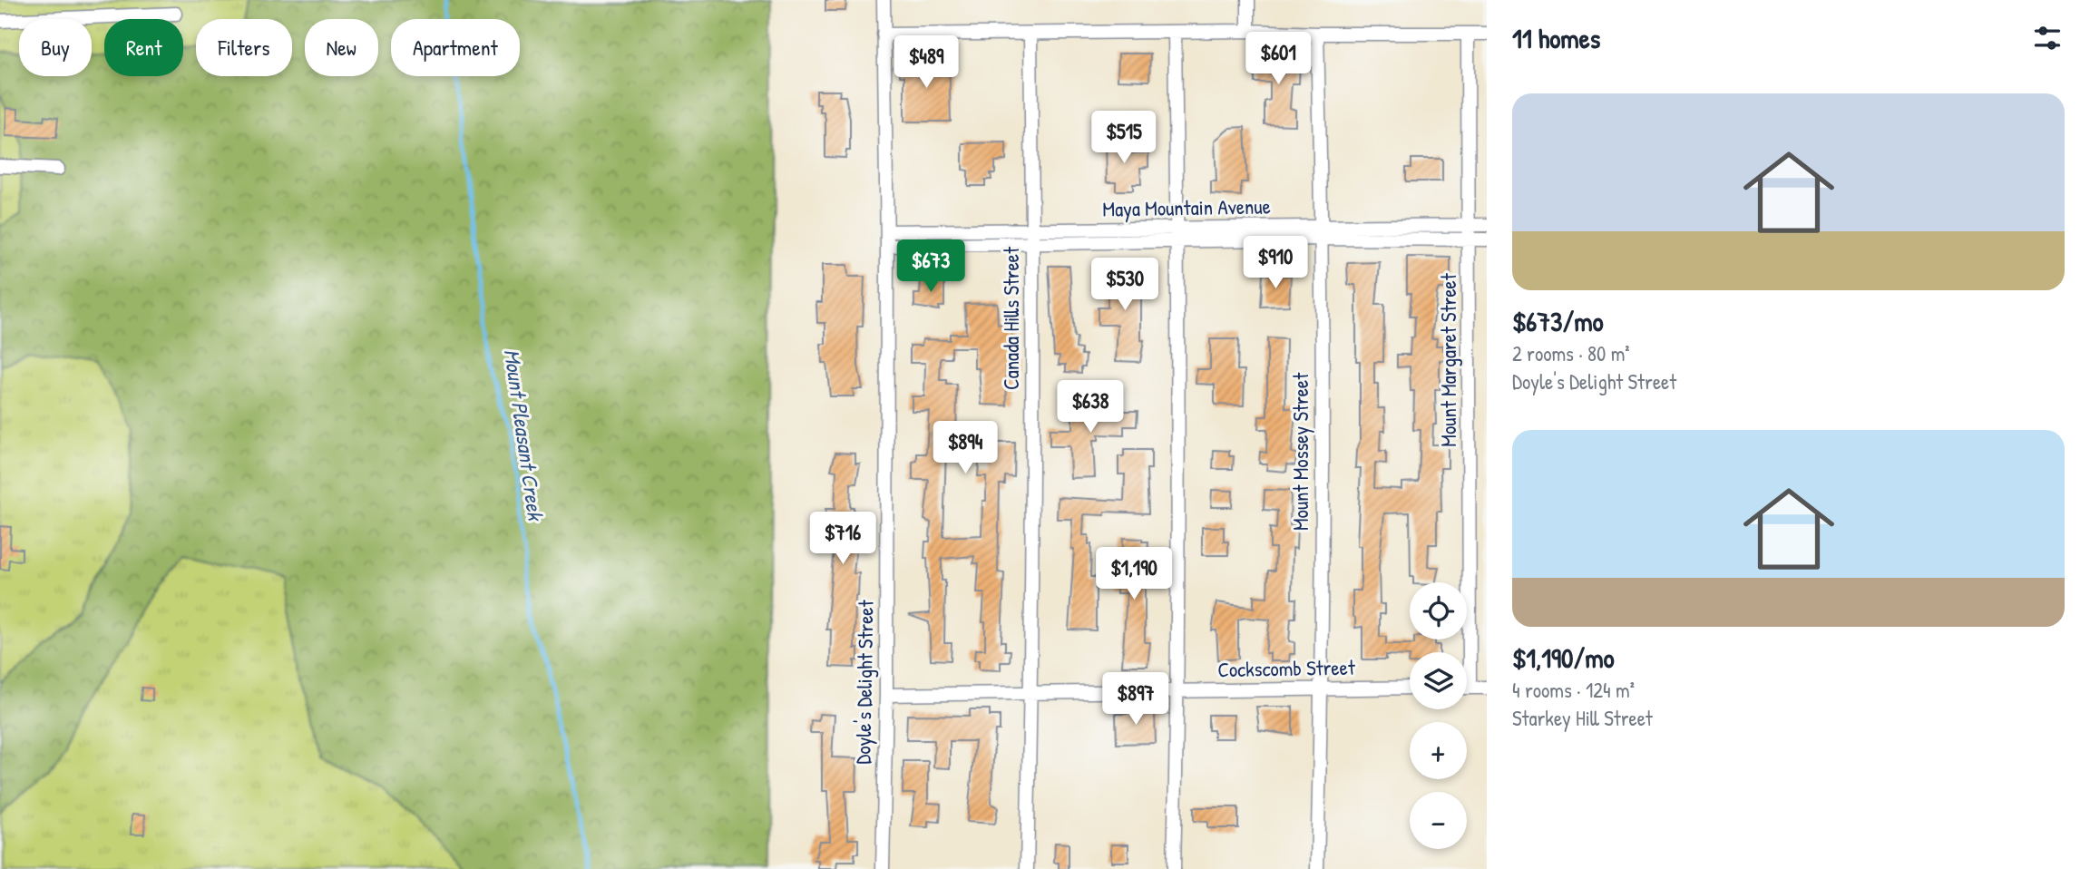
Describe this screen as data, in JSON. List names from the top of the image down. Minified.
{"streets":{"street":["Maya Mountain Avenue","Canada Hills Street","Mount Margaret Street","Mount Mossey Street","Cockscomb Street","Doyle's Delight Street"]},"crossings":[["Maya Mountain Avenue","Canada Hills Street"],["Maya Mountain Avenue","Mount Margaret Street"],["Maya Mountain Avenue","Mount Mossey Street"],["Maya Mountain Avenue","Doyle's Delight Street"],["Canada Hills Street","Cockscomb Street"],["Mount Mossey Street","Cockscomb Street"],["Cockscomb Street","Doyle's Delight Street"]],"water":["Mount Pleasant Creek"],"page":{"heading":"11 homes","chip":["Buy","Rent","Filters","New","Apartment"],"price":["$601","$489","$515","$910","$673","$530","$638","$894","$716","$1,190","$897"],"list":[{"name":"$673/mo","note":"2 rooms · 80 m² · Doyle's Delight Street"},{"name":"$1,190/mo","note":"4 rooms · 124 m² · Starkey Hill Street"}],"map_buttons":["+","−"]}}
